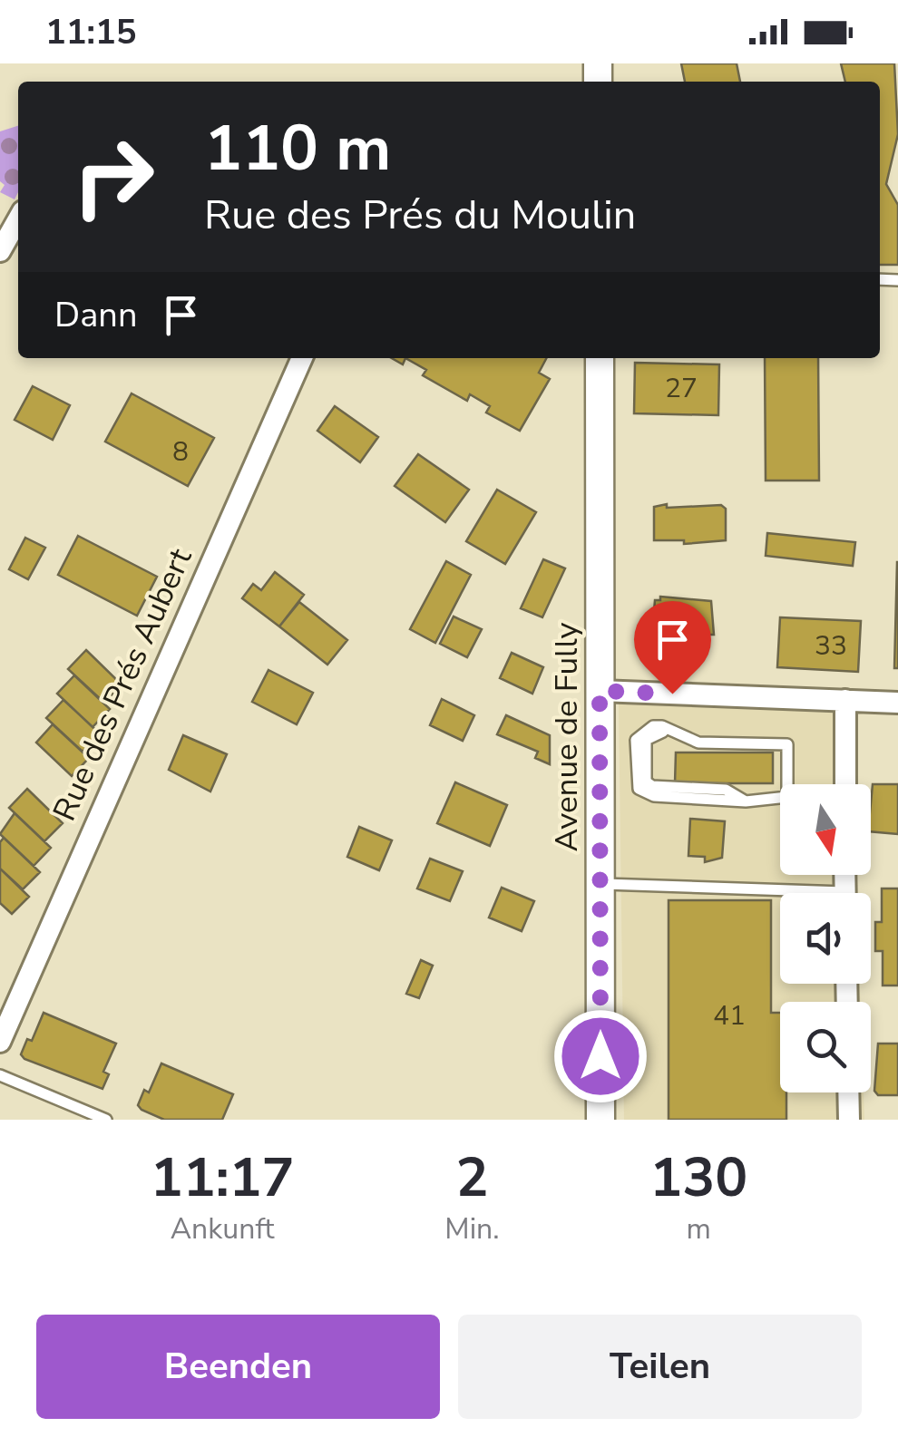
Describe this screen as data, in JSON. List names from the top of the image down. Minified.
{"streets":{"main road":["Avenue de Fully"],"street":["Rue des Prés Aubert"]},"house_numbers":["27","8","33","41"],"north":"bottom","page":{"status":"11:15","turn":["110 m","Rue des Prés du Moulin"],"then":"Dann","eta":["11:17","Ankunft","2","Min.","130","m"],"buttons":["Beenden","Teilen"]}}
